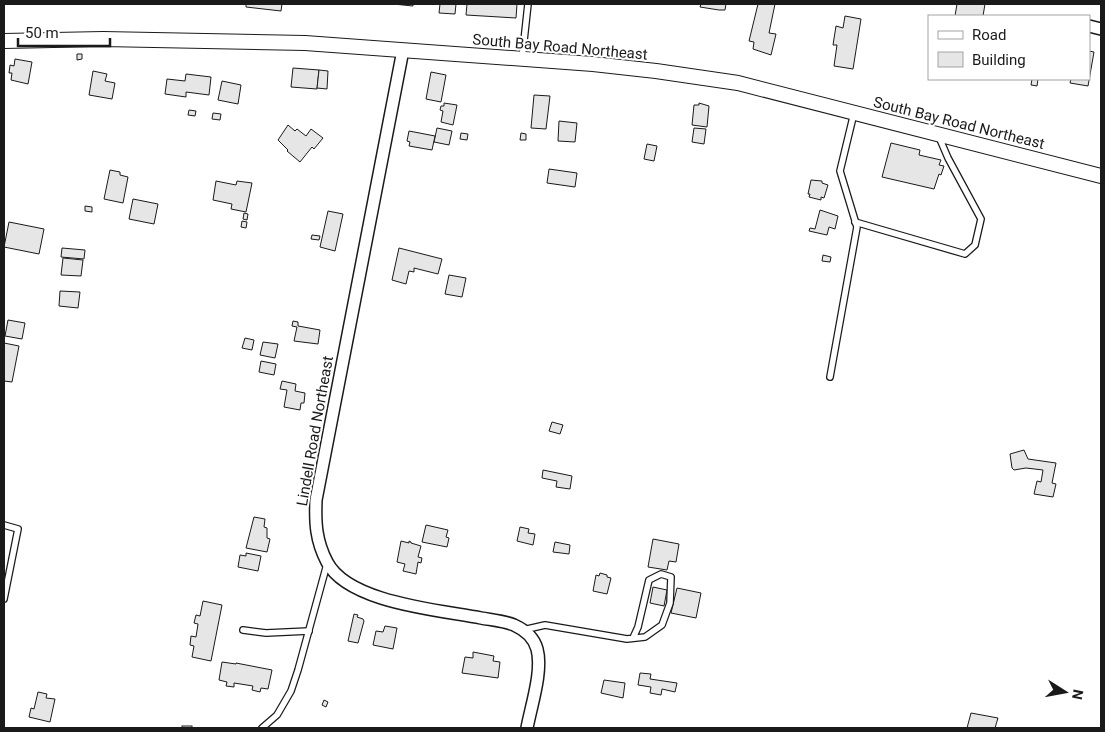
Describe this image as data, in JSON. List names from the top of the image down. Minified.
{"streets":{"street":["South Bay Road Northeast","Lindell Road Northeast"]},"crossings":[["South Bay Road Northeast","Lindell Road Northeast"]],"legend":["Road","Building"],"scale_bar":"50 m","north":"right"}
